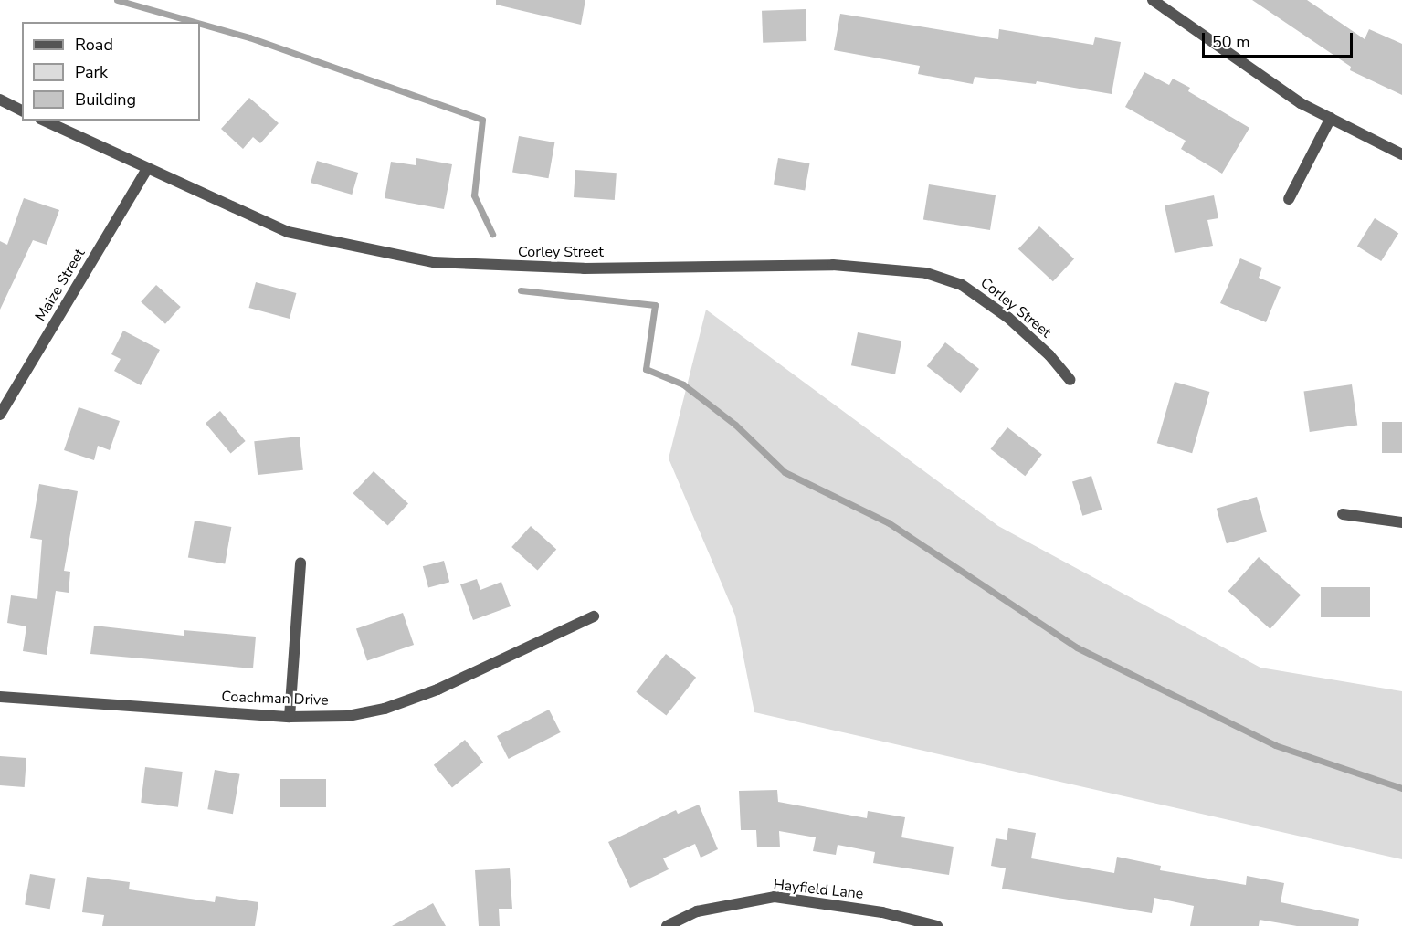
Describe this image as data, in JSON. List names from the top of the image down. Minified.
{"streets":{"street":["Corley Street","Maize Street","Coachman Drive","Hayfield Lane"]},"crossings":[["Corley Street","Maize Street"]],"legend":["Road","Park","Building"],"scale_bar":"50 m"}
